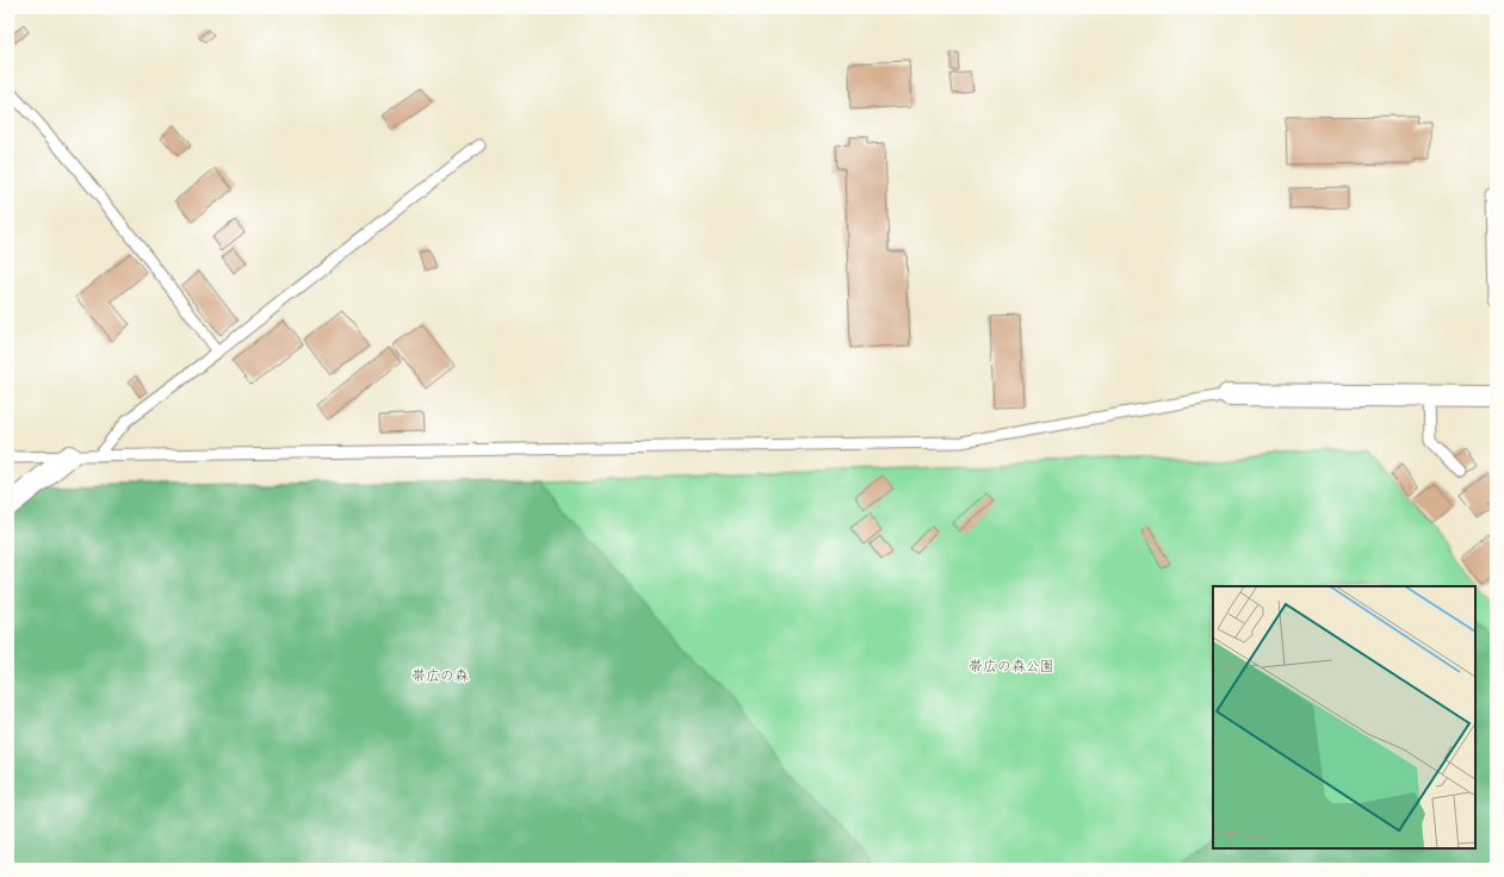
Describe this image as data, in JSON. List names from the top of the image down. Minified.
{"parks":["帯広の森公園","帯広の森"]}
